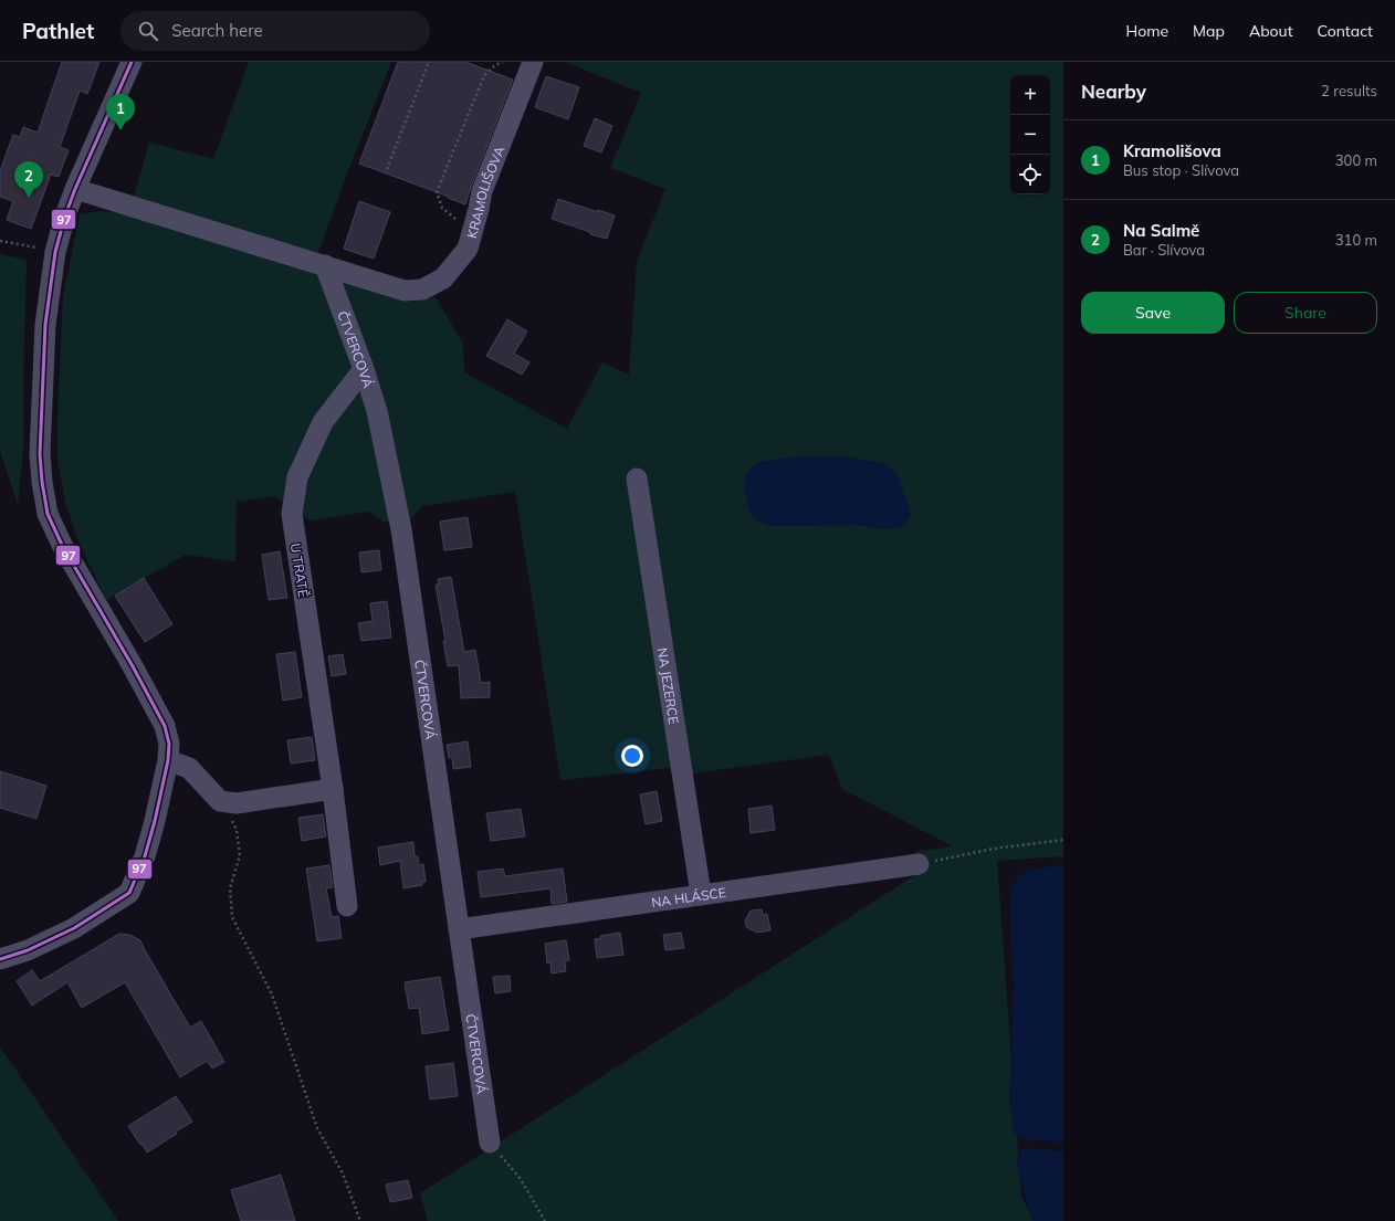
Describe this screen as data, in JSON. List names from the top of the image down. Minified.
{"streets":{"street":["KRAMOLIŠOVA","ČTVERCOVÁ","U TRATĚ","NA JEZERCE","NA HLÁSCE"]},"crossings":[["KRAMOLIŠOVA","ČTVERCOVÁ"],["ČTVERCOVÁ","U TRATĚ"],["ČTVERCOVÁ","NA HLÁSCE"],["NA JEZERCE","NA HLÁSCE"]],"lines":["transit line 97"],"page":{"header":"Pathlet","search":"Search here","nav":["Home","Map","About","Contact"],"heading":["Nearby","2 results"],"map_buttons":["+","−"],"pins":["1","2"],"list":[{"mark":"1","name":"Kramolišova","note":"Bus stop · Slívova","value":"300 m"},{"mark":"2","name":"Na Salmě","note":"Bar · Slívova","value":"310 m"}],"buttons":["Save","Share"]}}
